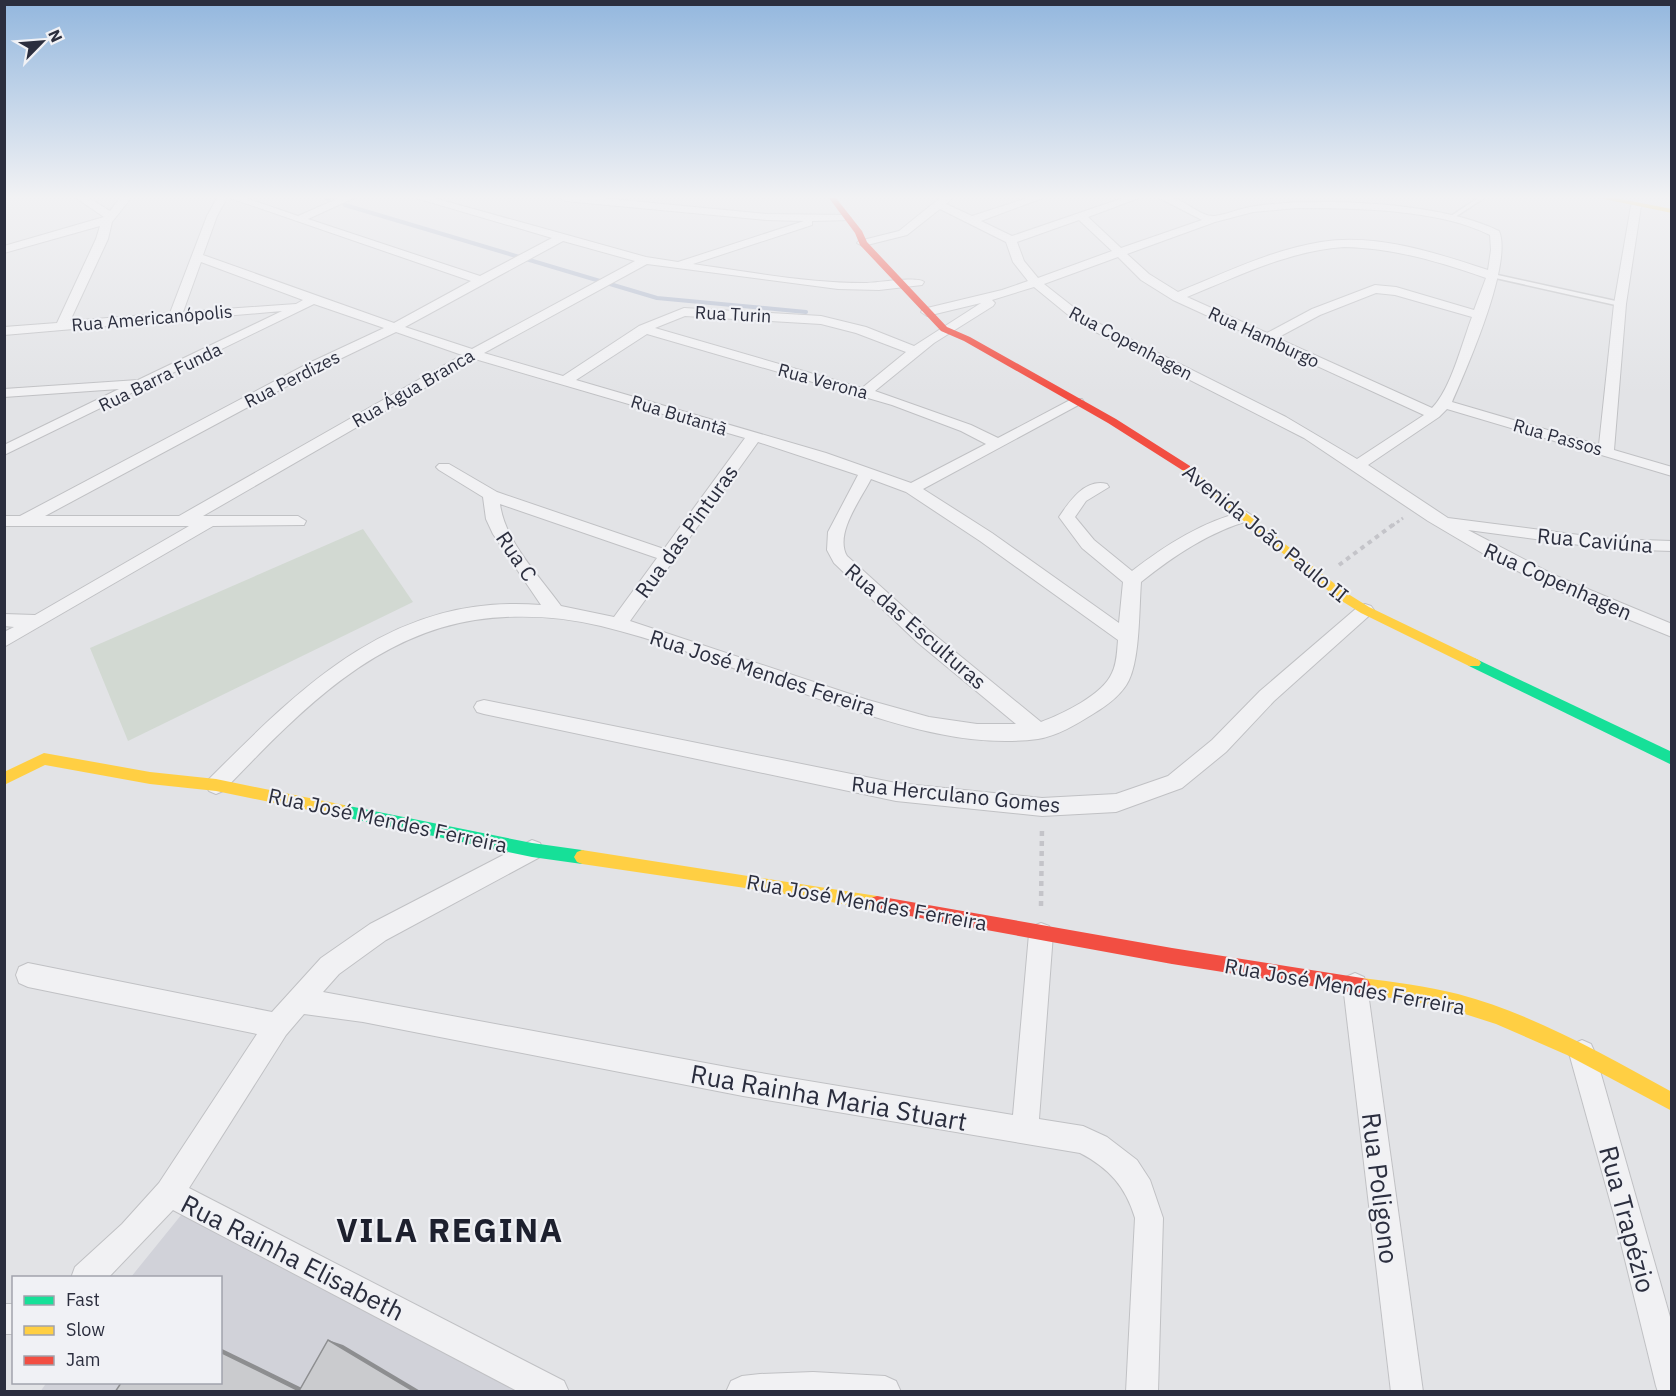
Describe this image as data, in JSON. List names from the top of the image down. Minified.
{"streets":{"main road":["Avenida João Paulo II","Rua José Mendes Ferreira"],"street":["Rua Turin","Rua Americanópolis","Rua Hamburgo","Rua Copenhagen","Rua Barra Funda","Rua Perdizes","Rua Verona","Rua Água Branca","Rua Butantã","Rua Passos","Rua das Pinturas","Rua Caviúna","Rua C","Rua das Esculturas","Rua José Mendes Fereira","Rua Herculano Gomes","Rua Rainha Maria Stuart","Rua Poligono","Rua Trapézio","Rua Rainha Elisabeth"]},"crossings":[["Rua Turin","Rua Verona"],["Rua Turin","Rua Butantã"],["Rua Americanópolis","Rua Barra Funda"],["Rua Americanópolis","Rua Butantã"],["Rua Hamburgo","Rua Passos"],["Rua Copenhagen","Rua Caviúna"],["Rua Barra Funda","Rua Butantã"],["Rua Perdizes","Rua Butantã"],["Rua Água Branca","Rua Butantã"],["Rua Butantã","Rua das Pinturas"],["Rua Butantã","Rua das Esculturas"],["Rua Butantã","Rua José Mendes Fereira"],["Rua das Pinturas","Rua José Mendes Fereira"],["Avenida João Paulo II","Rua Herculano Gomes"],["Rua C","Rua José Mendes Fereira"],["Rua das Esculturas","Rua José Mendes Fereira"],["Rua José Mendes Fereira","Rua José Mendes Ferreira"],["Rua José Mendes Ferreira","Rua Poligono"],["Rua José Mendes Ferreira","Rua Trapézio"],["Rua José Mendes Ferreira","Rua Rainha Elisabeth"],["Rua Rainha Maria Stuart","Rua Rainha Elisabeth"]],"districts":["VILA REGINA"],"legend":["Fast","Slow","Jam"],"north":"top right"}
